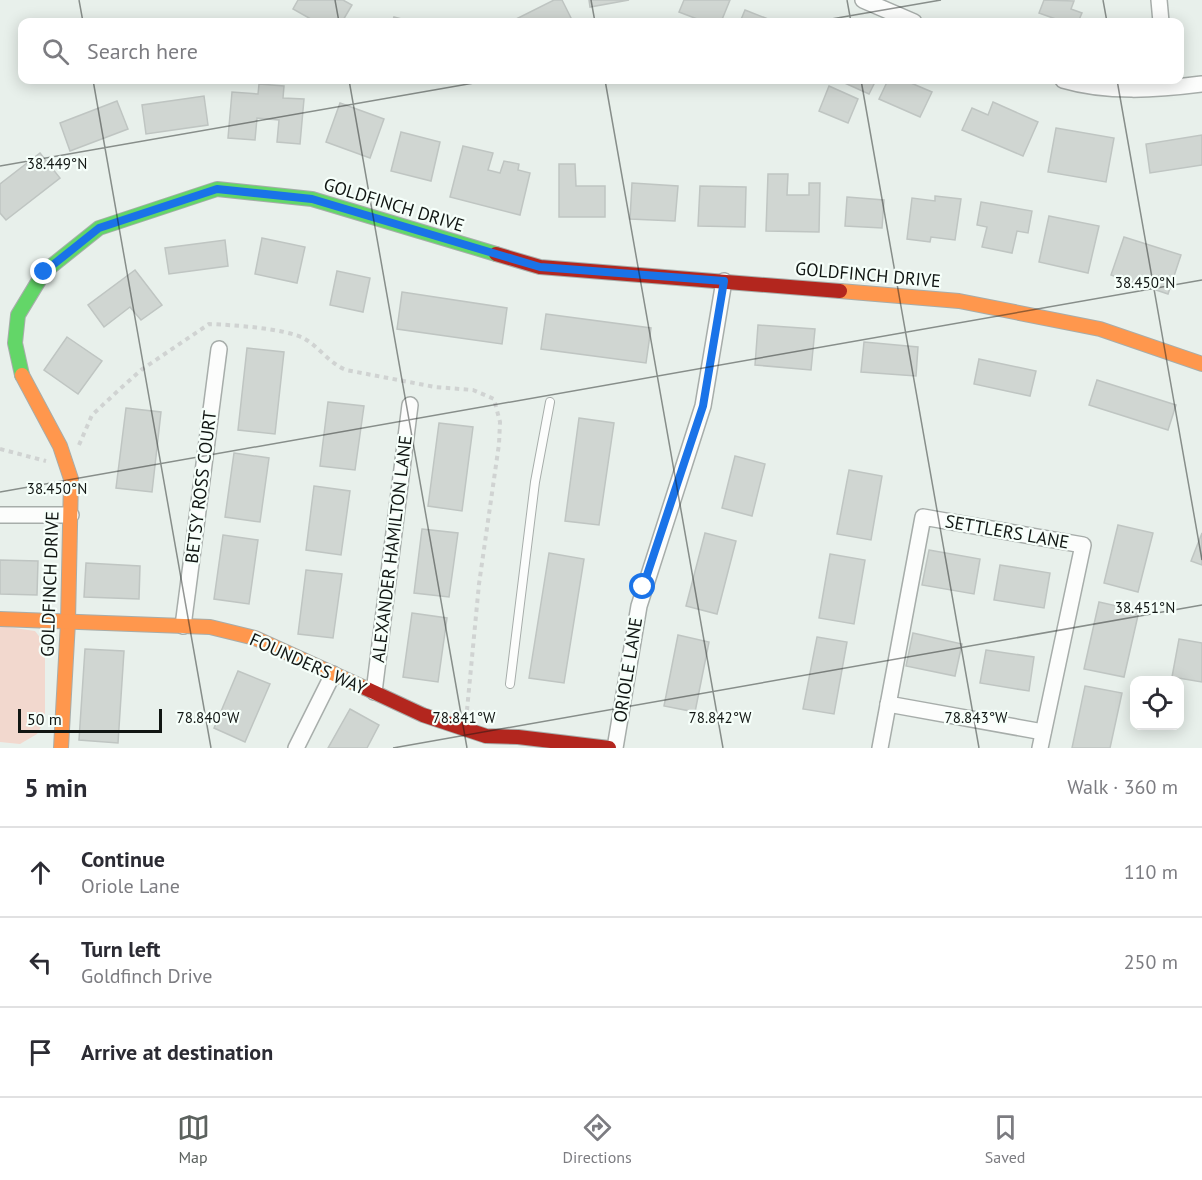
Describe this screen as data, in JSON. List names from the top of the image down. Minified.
{"streets":{"street":["GOLDFINCH DRIVE","BETSY ROSS COURT","SETTLERS LANE","ALEXANDER HAMILTON LANE","FOUNDERS WAY","ORIOLE LANE"]},"crossings":[["GOLDFINCH DRIVE","FOUNDERS WAY"],["GOLDFINCH DRIVE","ORIOLE LANE"],["BETSY ROSS COURT","FOUNDERS WAY"],["ALEXANDER HAMILTON LANE","FOUNDERS WAY"]],"scale_bar":"50 m","page":{"search":"Search here","scale":"50 m","heading":["5 min","Walk · 360 m"],"list":[["Continue","Oriole Lane","110 m"],["Turn left","Goldfinch Drive","250 m"],"Arrive at destination"],"nav":["Map","Directions","Saved"]},"coordinates":["38.449°N","38.450°N","38.451°N","78.840°W","78.841°W","78.842°W","78.843°W"]}
